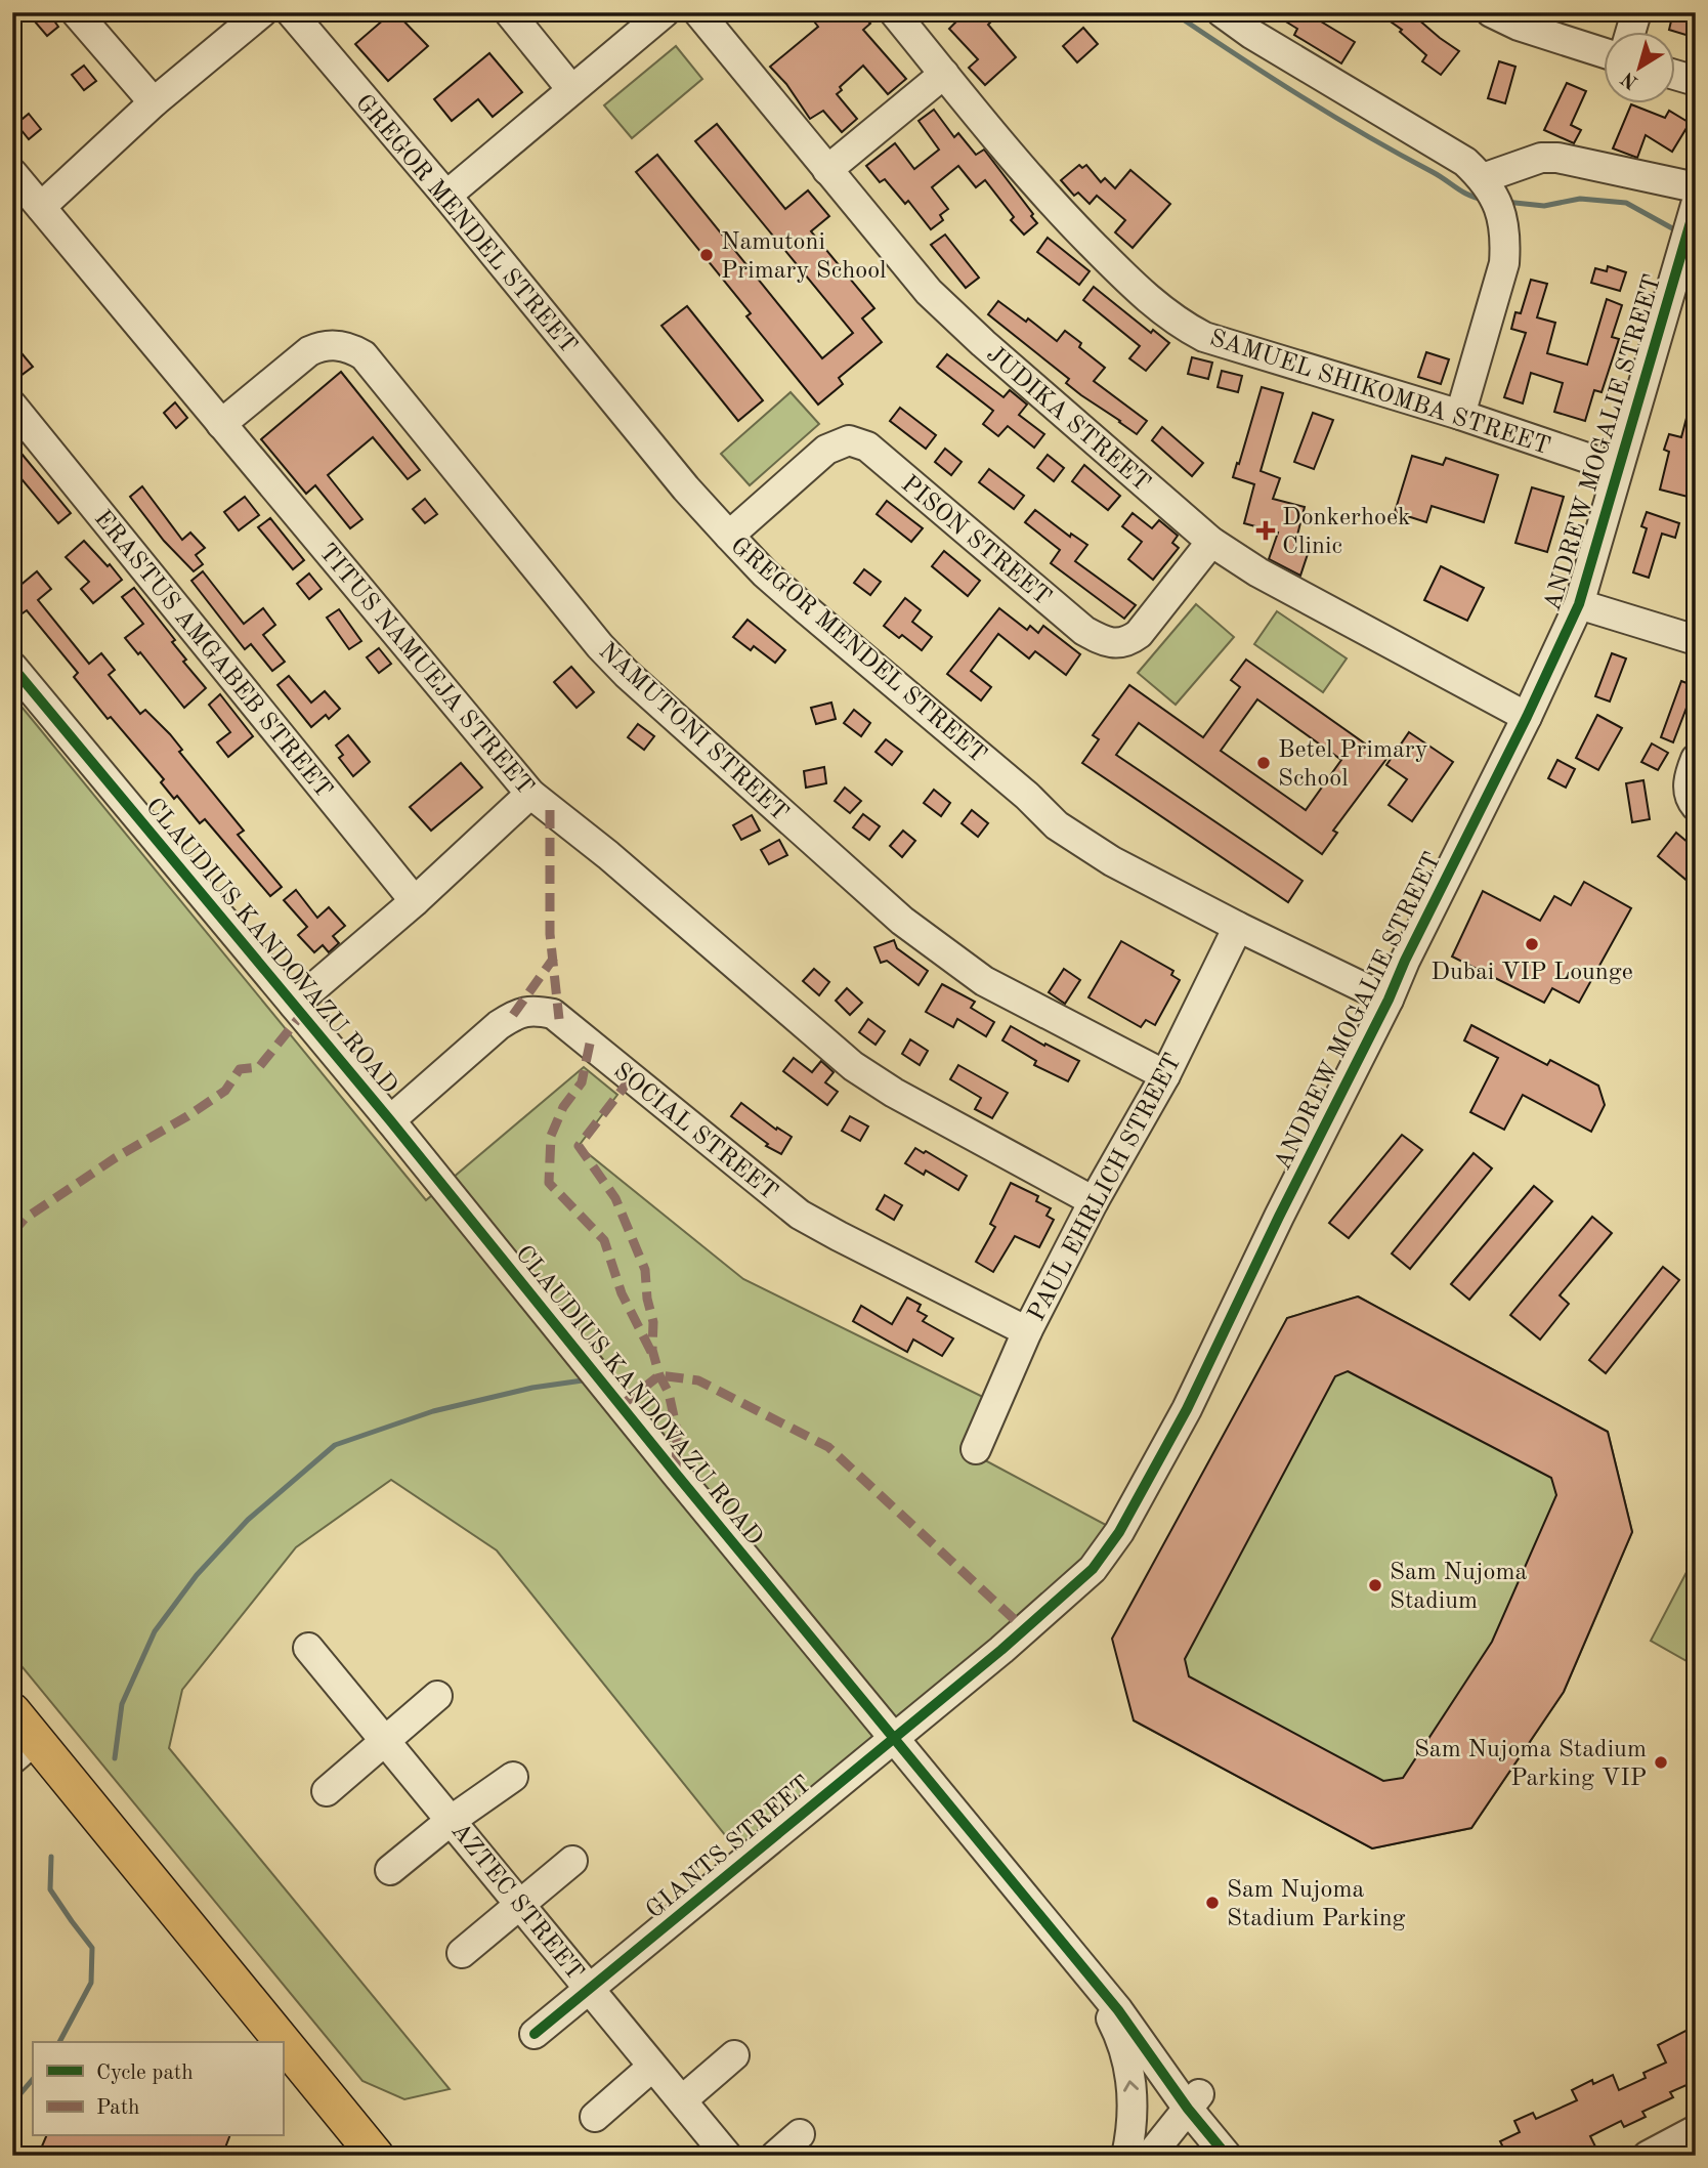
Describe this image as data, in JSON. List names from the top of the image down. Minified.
{"streets":{"street":["GREGOR MENDEL STREET","SAMUEL SHIKOMBA STREET","JUDIKA STREET","ANDREW MOGALIE STREET","PISON STREET","ERASTUS AMGABEB STREET","TITUS NAMUEJA STREET","NAMUTONI STREET","CLAUDIUS KANDOVAZU ROAD","SOCIAL STREET","PAUL EHRLICH STREET","GIANTS STREET","AZTEC STREET"]},"crossings":[["GREGOR MENDEL STREET","ANDREW MOGALIE STREET"],["GREGOR MENDEL STREET","PISON STREET"],["GREGOR MENDEL STREET","PAUL EHRLICH STREET"],["SAMUEL SHIKOMBA STREET","ANDREW MOGALIE STREET"],["JUDIKA STREET","ANDREW MOGALIE STREET"],["JUDIKA STREET","PISON STREET"],["ANDREW MOGALIE STREET","CLAUDIUS KANDOVAZU ROAD"],["ANDREW MOGALIE STREET","GIANTS STREET"],["TITUS NAMUEJA STREET","NAMUTONI STREET"],["TITUS NAMUEJA STREET","PAUL EHRLICH STREET"],["NAMUTONI STREET","PAUL EHRLICH STREET"],["CLAUDIUS KANDOVAZU ROAD","SOCIAL STREET"],["CLAUDIUS KANDOVAZU ROAD","GIANTS STREET"],["SOCIAL STREET","PAUL EHRLICH STREET"],["GIANTS STREET","AZTEC STREET"]],"places":{"other":["Namutoni Primary School","Betel Primary School","Dubai VIP Lounge","Sam Nujoma Stadium","Sam Nujoma Stadium Parking VIP","Sam Nujoma Stadium Parking"],"health":["Donkerhoek Clinic"]},"legend":["Cycle path","Path"],"north":"bottom left"}
